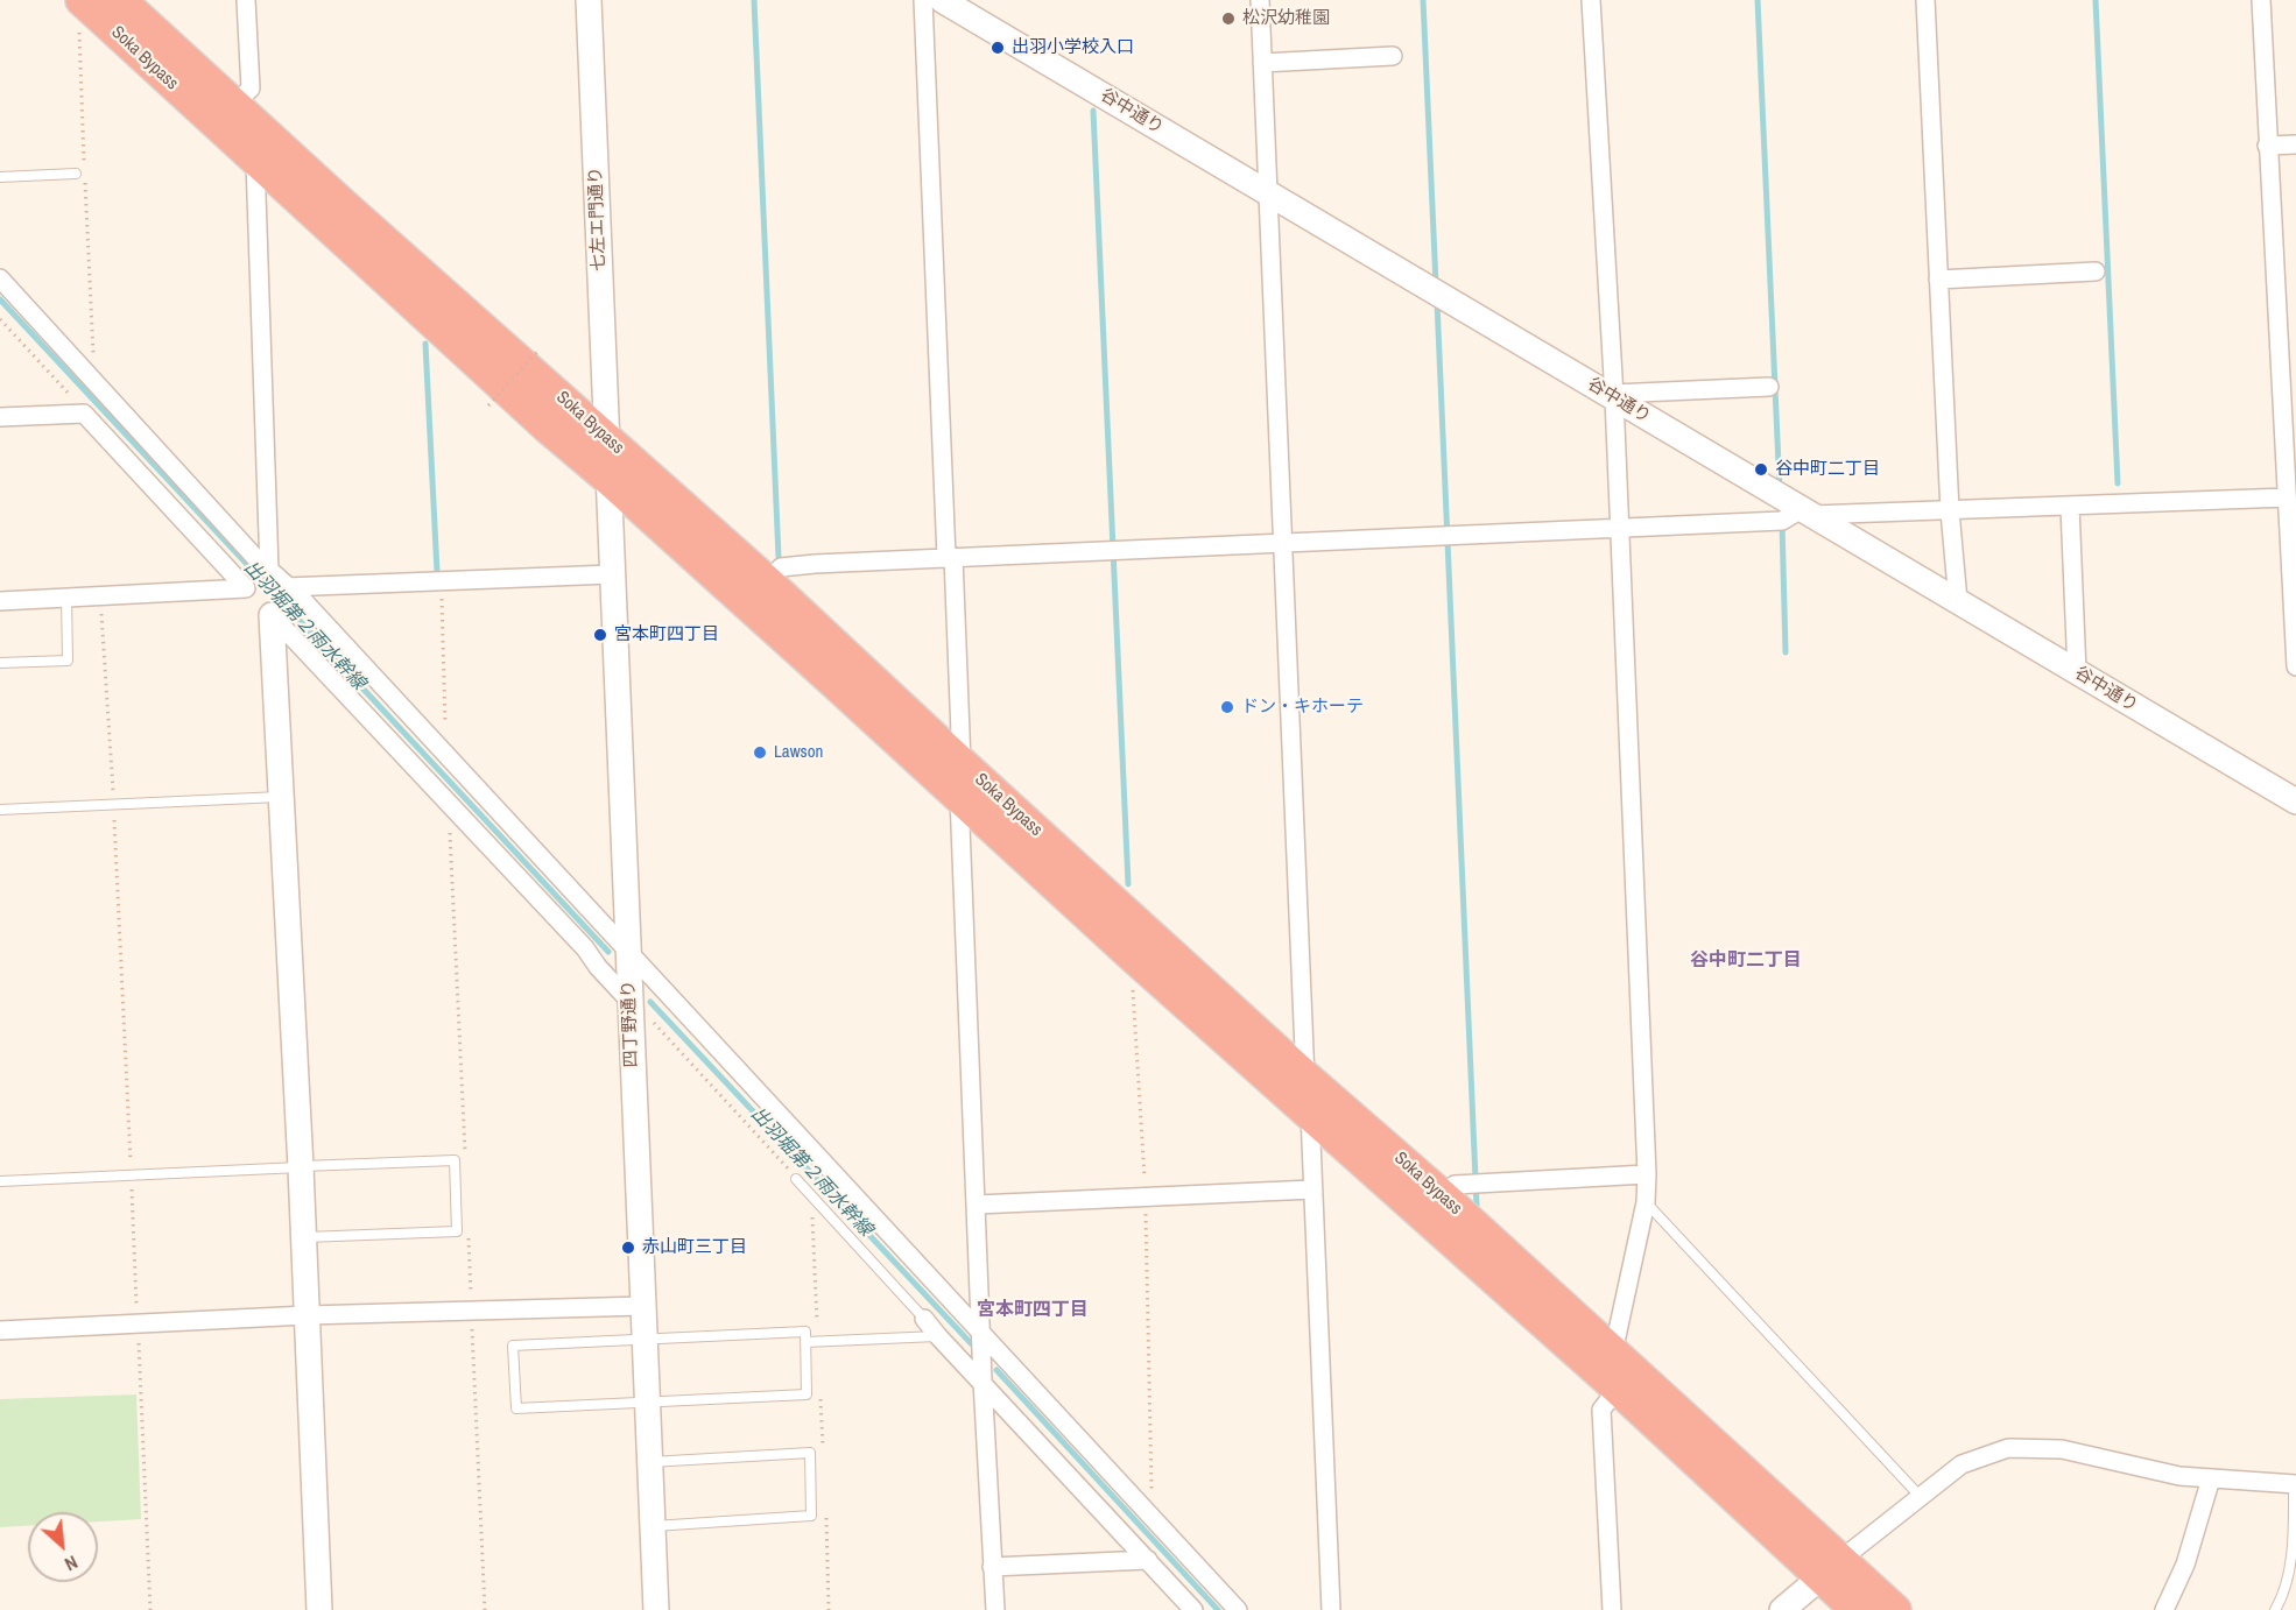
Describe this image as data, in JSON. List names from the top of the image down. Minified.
{"streets":{"highway":["Soka Bypass"],"street":["谷中通り","七左エ門通り","四丁野通り"]},"crossings":[["Soka Bypass","七左エ門通り"],["Soka Bypass","四丁野通り"],["七左エ門通り","四丁野通り"]],"districts":["谷中町二丁目","宮本町四丁目"],"water":["出羽堀第２雨水幹線"],"places":["松沢幼稚園","出羽小学校入口","谷中町二丁目","宮本町四丁目","ドン・キホーテ","Lawson","赤山町三丁目"],"north":"bottom right"}
